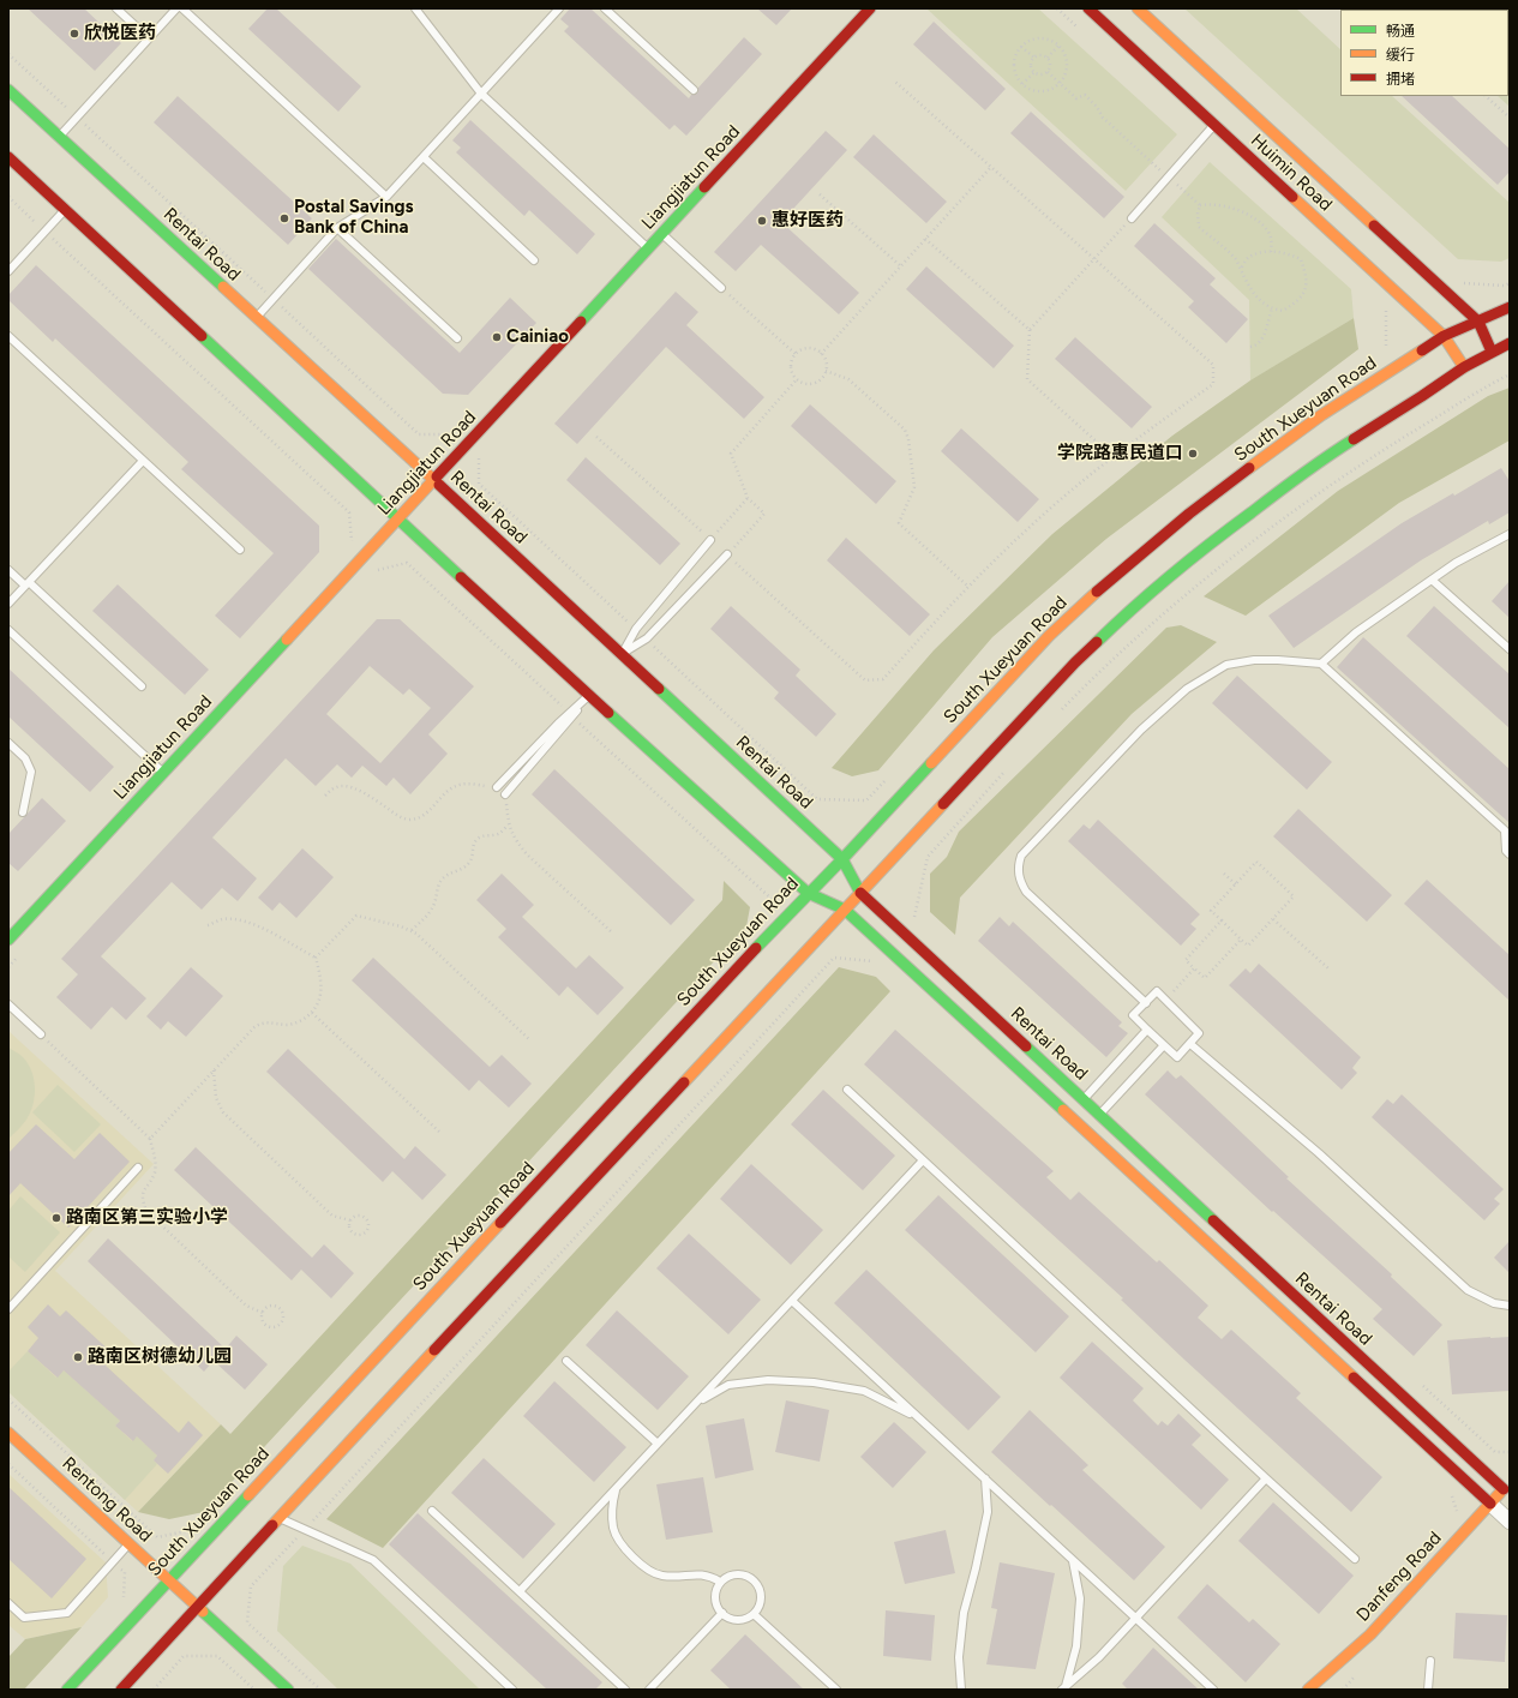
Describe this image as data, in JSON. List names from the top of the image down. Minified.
{"streets":{"main road":["Huimin Road","Liangjiatun Road","Rentai Road","South Xueyuan Road","Rentong Road","Danfeng Road"]},"crossings":[["Huimin Road","South Xueyuan Road"],["Liangjiatun Road","Rentai Road"],["Rentai Road","South Xueyuan Road"],["Rentai Road","Danfeng Road"],["South Xueyuan Road","Rentong Road"]],"places":["欣悦医药","Postal Savings Bank of China","惠好医药","Cainiao","学院路惠民道口","路南区第三实验小学","路南区树德幼儿园"],"legend":["畅通","缓行","拥堵"]}
